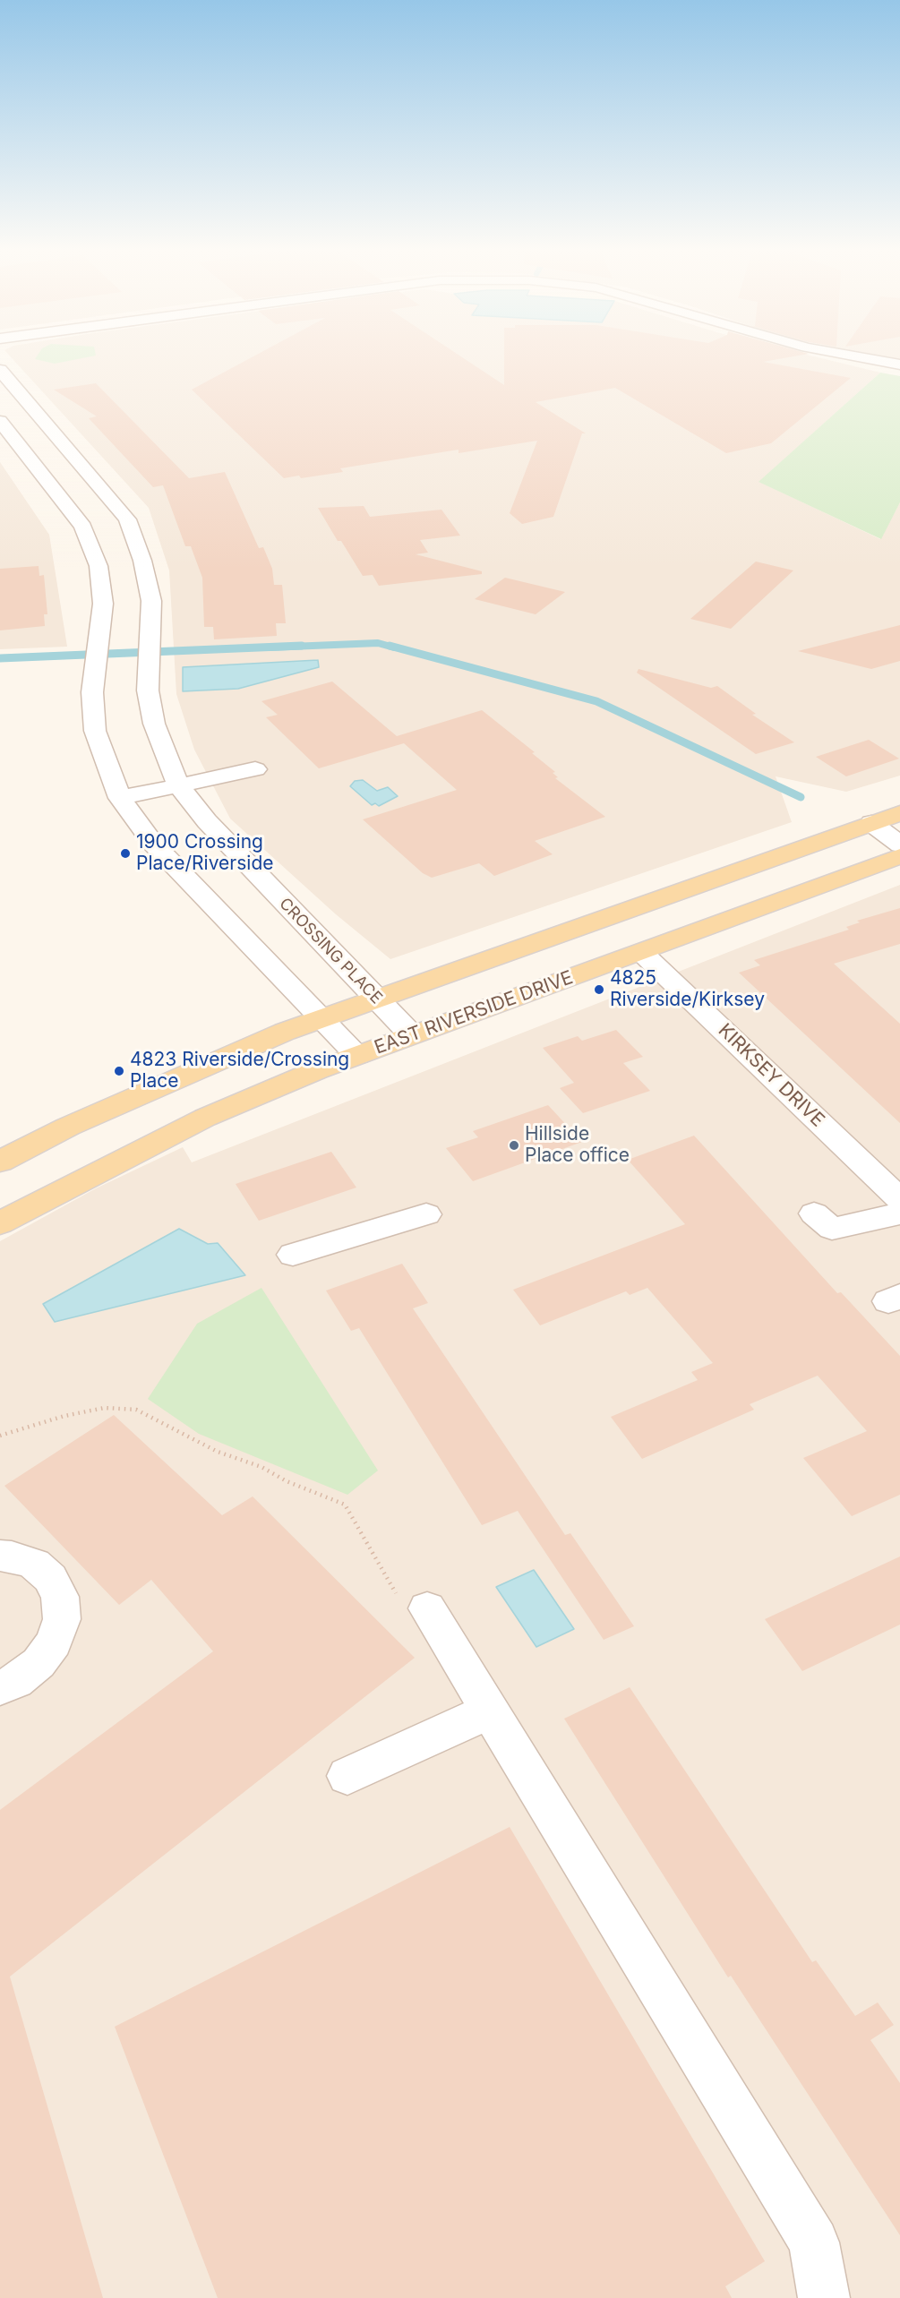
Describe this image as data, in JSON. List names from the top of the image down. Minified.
{"streets":{"main road":["EAST RIVERSIDE DRIVE"],"street":["CROSSING PLACE","KIRKSEY DRIVE"]},"crossings":[["CROSSING PLACE","EAST RIVERSIDE DRIVE"],["EAST RIVERSIDE DRIVE","KIRKSEY DRIVE"]],"places":["1900 Crossing Place/Riverside","4825 Riverside/Kirksey","4823 Riverside/Crossing Place","Hillside Place office"]}
